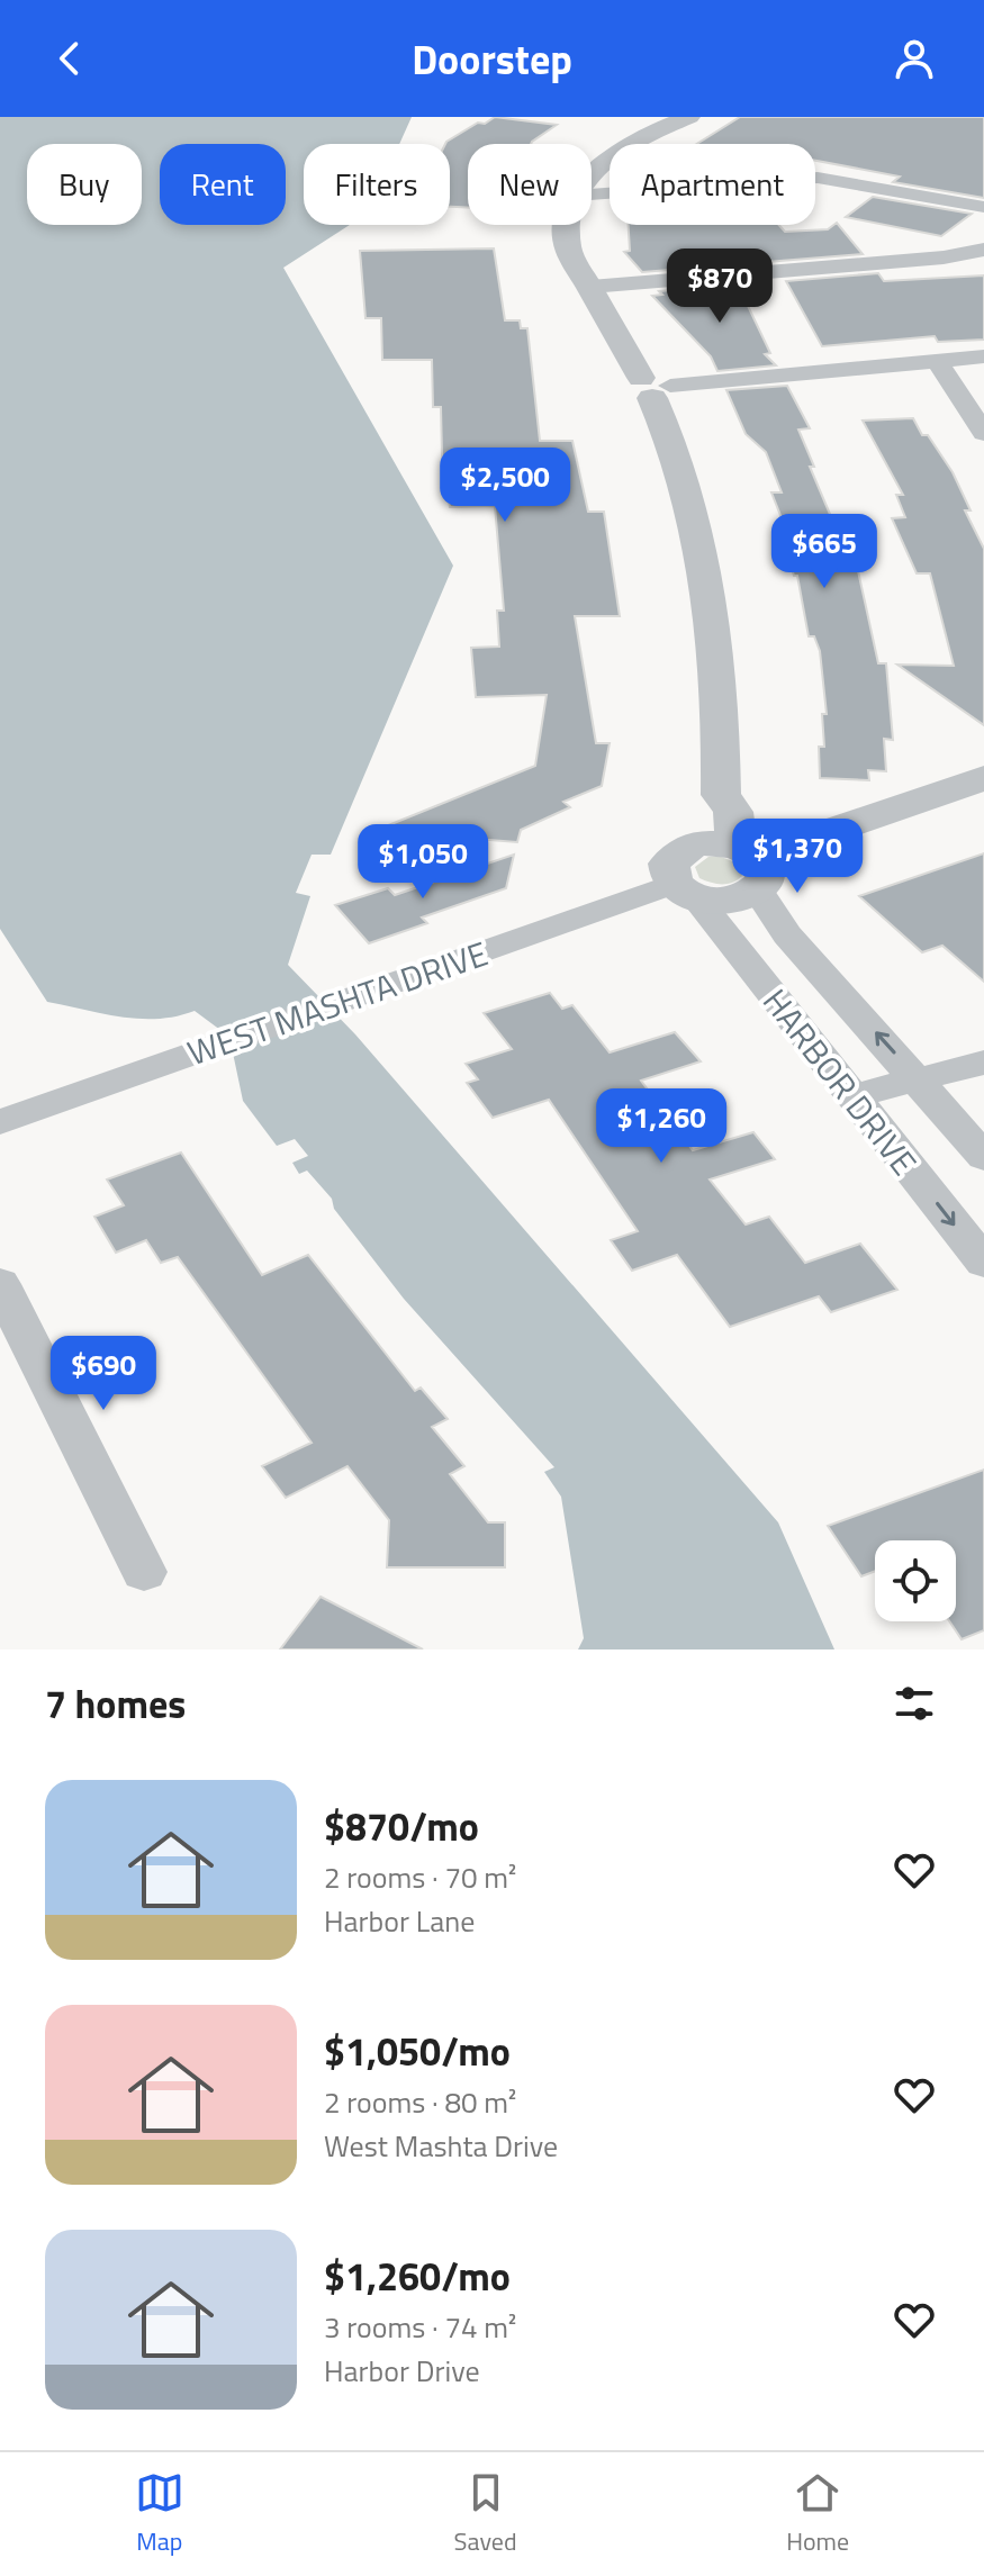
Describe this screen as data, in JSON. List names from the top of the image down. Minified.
{"streets":{"street":["WEST MASHTA DRIVE","HARBOR DRIVE"]},"crossings":[["WEST MASHTA DRIVE","HARBOR DRIVE"]],"page":{"header":"Doorstep","chip":["Buy","Rent","Filters","New","Apartment"],"price":["$870","$2,500","$665","$1,370","$1,050","$1,260","$690"],"heading":"7 homes","list":[{"name":"$870/mo","note":"2 rooms · 70 m² · Harbor Lane"},{"name":"$1,050/mo","note":"2 rooms · 80 m² · West Mashta Drive"},{"name":"$1,260/mo","note":"3 rooms · 74 m² · Harbor Drive"}],"tabs":["Map","Saved","Home"]}}
